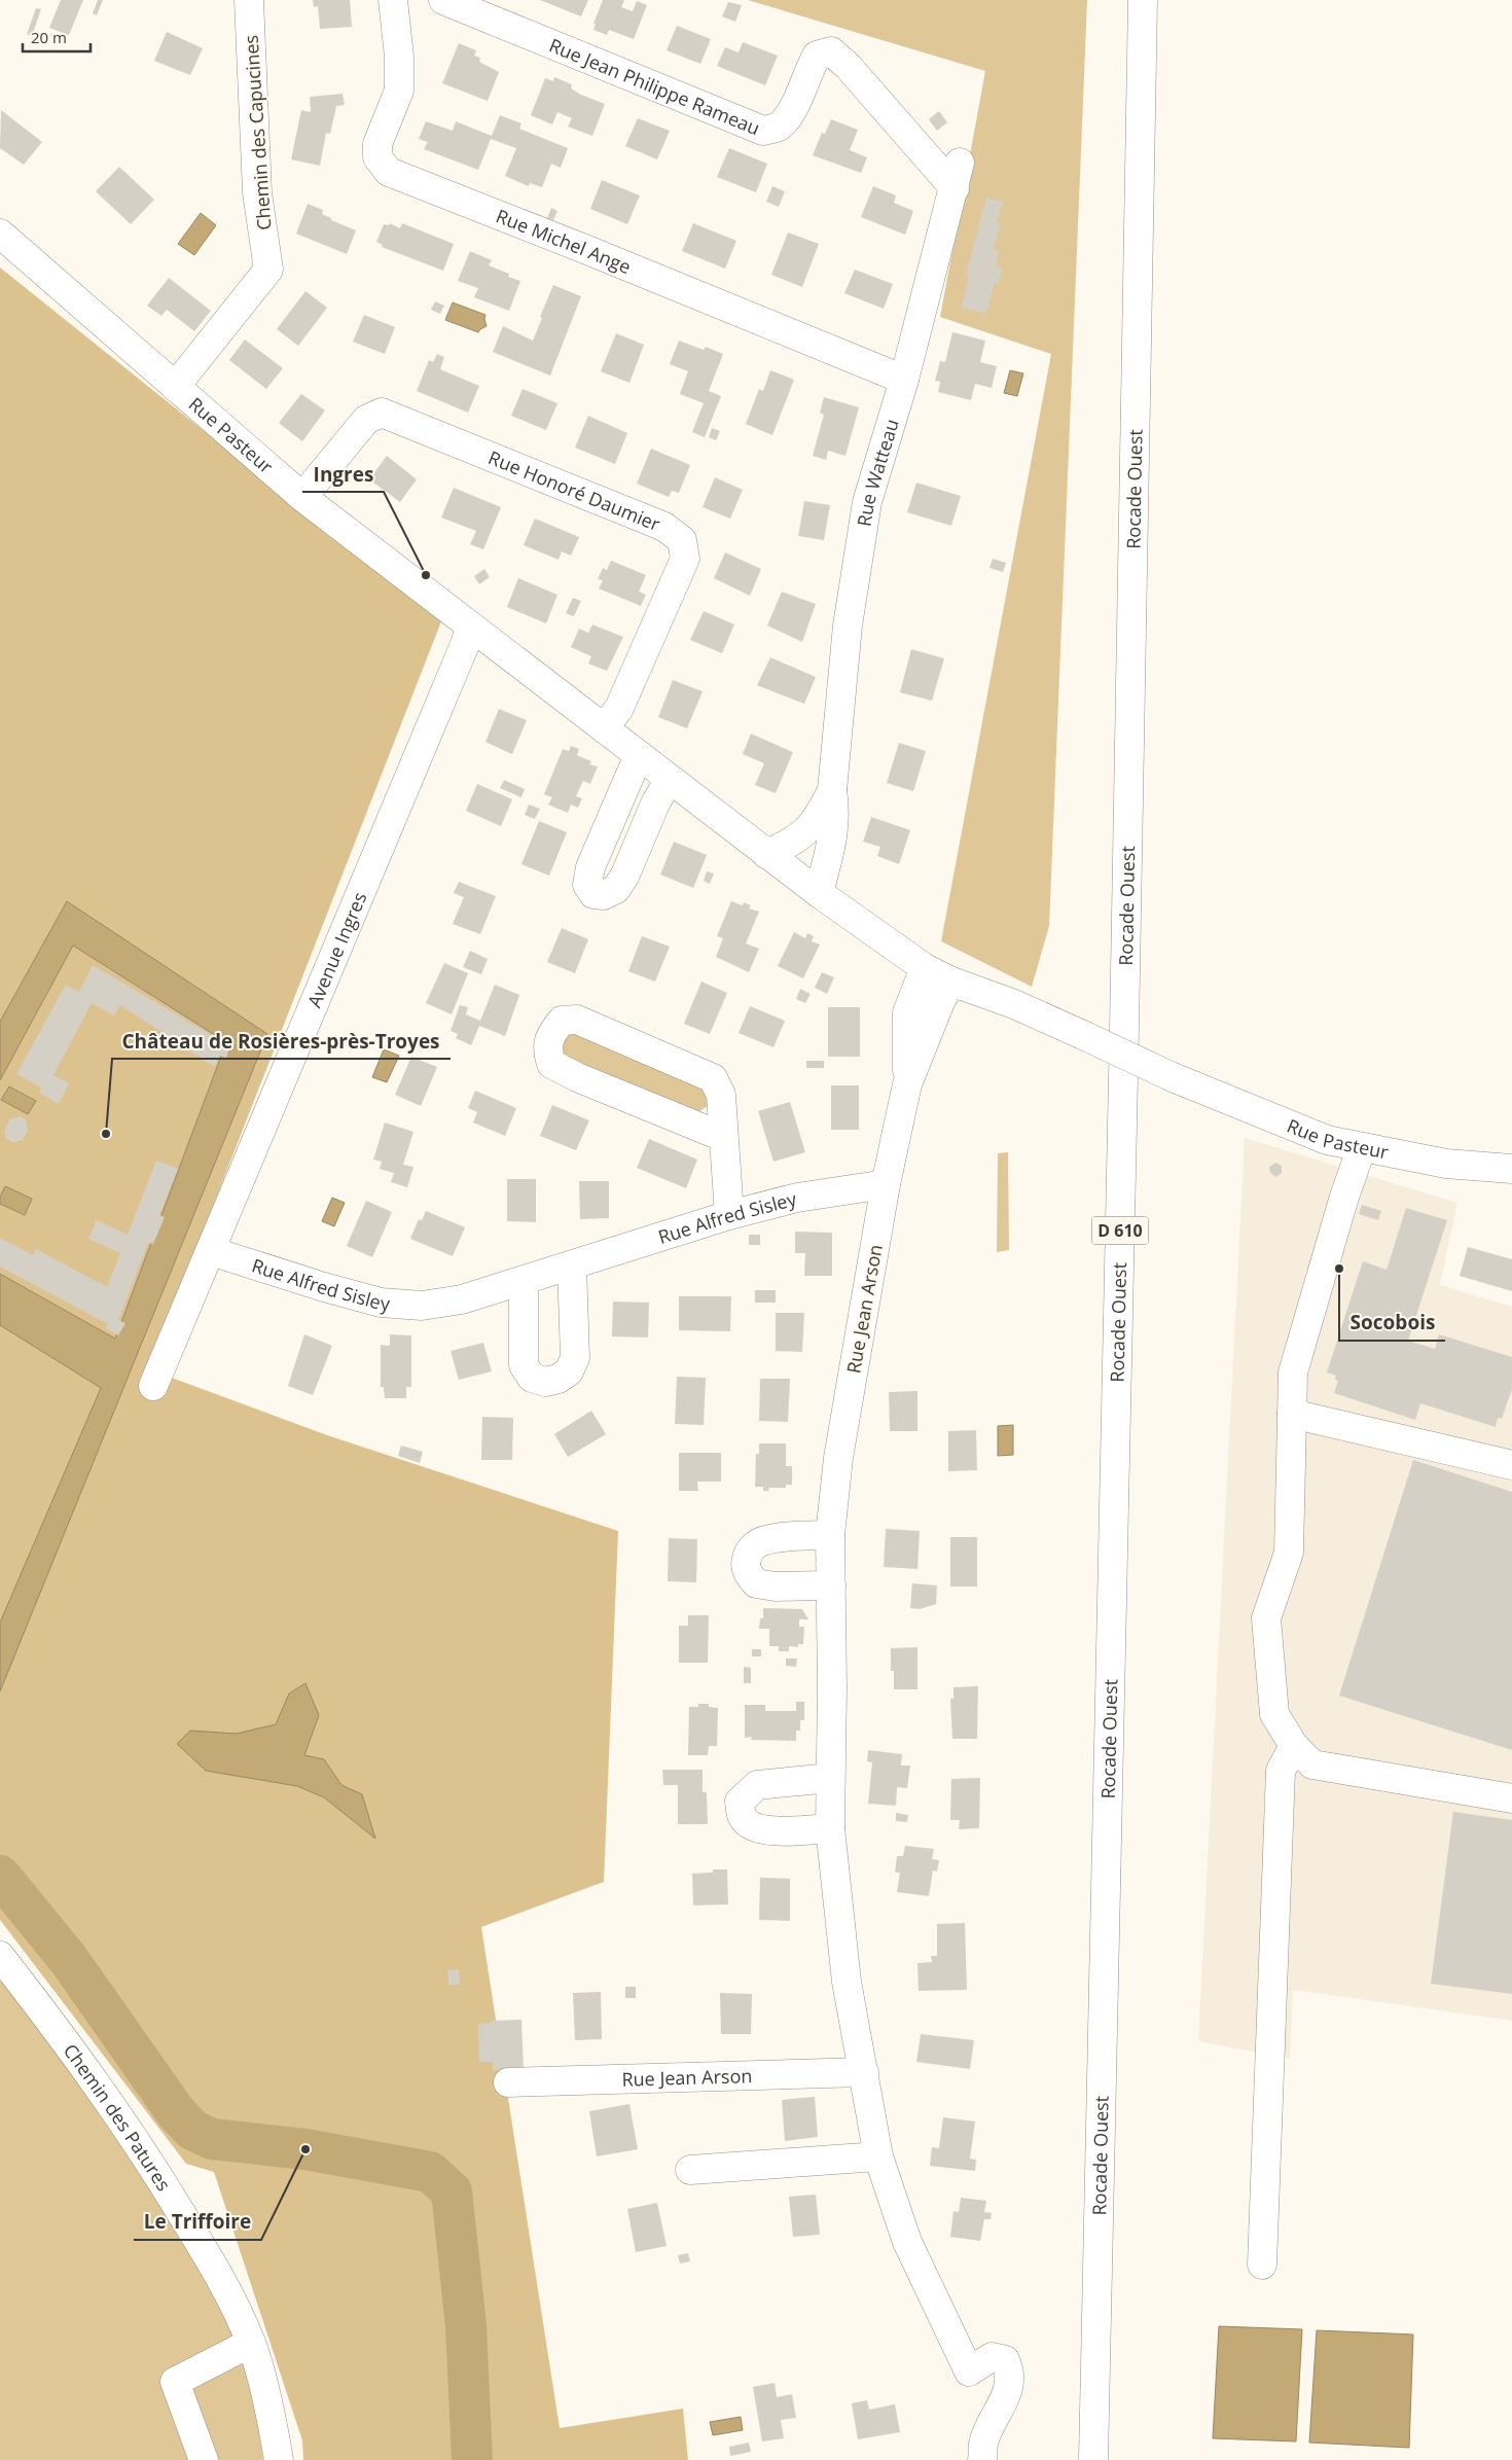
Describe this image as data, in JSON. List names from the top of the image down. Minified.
{"streets":{"street":["Rue Jean Philippe Rameau","Chemin des Capucines","Rue Michel Ange","Rue Pasteur","Rue Watteau","Rocade Ouest","Rue Honoré Daumier","Avenue Ingres","Rue Alfred Sisley","D 610","Rue Jean Arson","Chemin des Patures"]},"crossings":[["Rue Jean Philippe Rameau","Rue Watteau"],["Chemin des Capucines","Rue Pasteur"],["Rue Michel Ange","Rue Watteau"],["Rue Pasteur","Rue Watteau"],["Rue Pasteur","Rue Honoré Daumier"],["Rue Pasteur","Avenue Ingres"],["Rue Pasteur","Rue Jean Arson"],["Avenue Ingres","Rue Alfred Sisley"],["Rue Alfred Sisley","Rue Jean Arson"]],"places":["Ingres","Château de Rosières-près-Troyes","Socobois","Le Triffoire"],"scale_bar":"20 m"}
